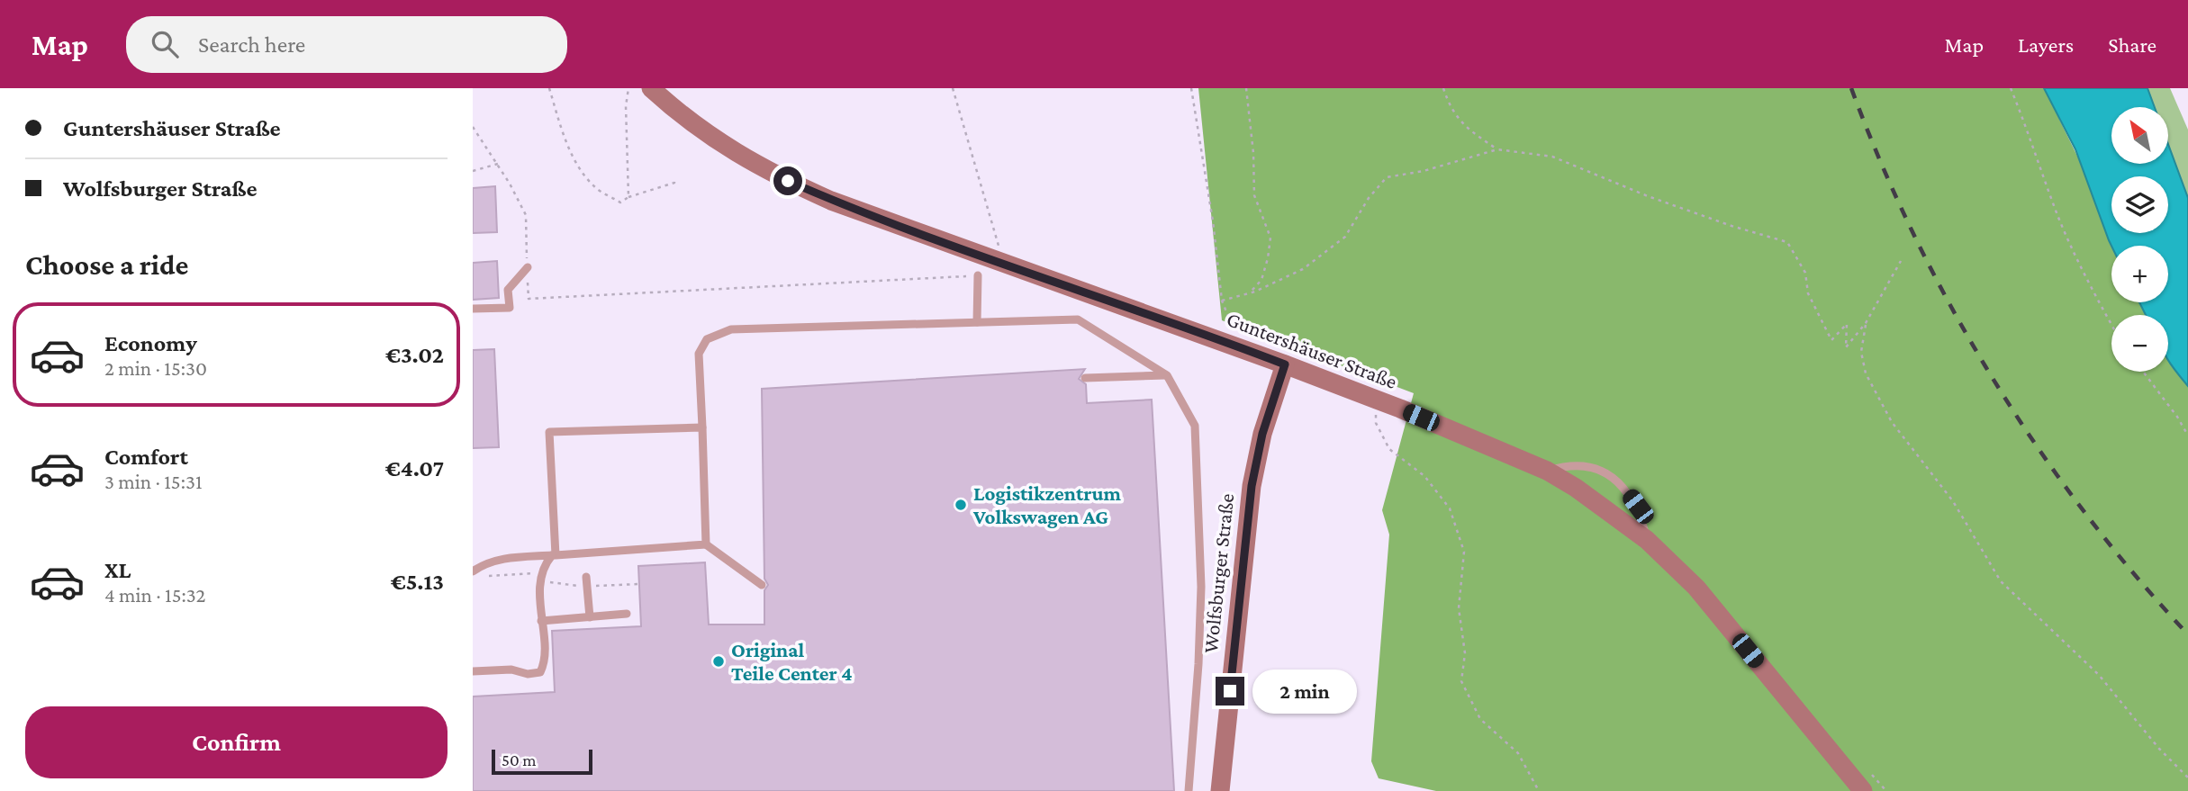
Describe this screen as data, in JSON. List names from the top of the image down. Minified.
{"streets":{"street":["Guntershäuser Straße","Wolfsburger Straße"]},"crossings":[["Guntershäuser Straße","Wolfsburger Straße"]],"places":["Logistikzentrum Volkswagen AG","Original Teile Center 4"],"scale_bar":"50 m","north":"top left","page":{"header":"Map","search":"Search here","nav":["Map","Layers","Share"],"banner":["Guntershäuser Straße","Wolfsburger Straße"],"map_buttons":["+","−"],"heading":"Choose a ride","list":[{"name":"Economy","note":"2 min · 15:30","value":"€3.02"},{"name":"Comfort","note":"3 min · 15:31","value":"€4.07"},{"name":"XL","note":"4 min · 15:32","value":"€5.13"}],"bubble":"2 min","buttons":"Confirm","scale":"50 m"}}
